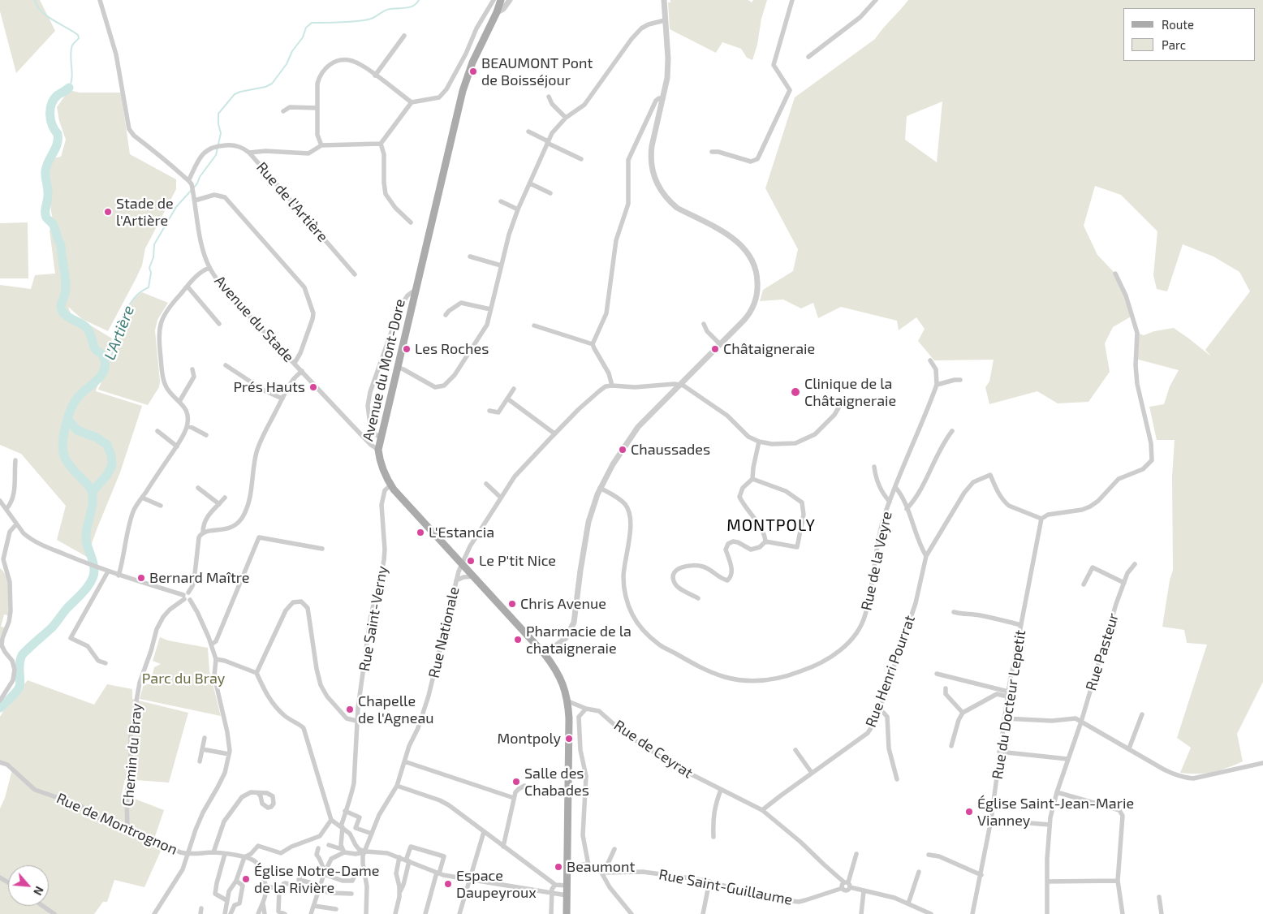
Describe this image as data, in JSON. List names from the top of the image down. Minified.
{"streets":{"main road":["Avenue du Mont-Dore"],"street":["Rue de l'Artière","Avenue du Stade","Rue de la Veyre","Rue Saint-Verny","Rue Nationale","Rue Pasteur","Rue Henri Pourrat","Rue du Docteur Lepetit","Rue de Ceyrat","Chemin du Bray","Rue de Montrognon","Rue Saint-Guillaume"]},"crossings":[["Rue de l'Artière","Avenue du Stade"],["Avenue du Stade","Avenue du Mont-Dore"],["Avenue du Mont-Dore","Rue Saint-Verny"],["Avenue du Mont-Dore","Rue Nationale"],["Avenue du Mont-Dore","Rue de Ceyrat"],["Rue Henri Pourrat","Rue du Docteur Lepetit"],["Rue Henri Pourrat","Rue de Ceyrat"],["Rue de Ceyrat","Rue Saint-Guillaume"],["Chemin du Bray","Rue de Montrognon"]],"districts":["MONTPOLY"],"water":["L'Artière"],"parks":["Parc du Bray"],"places":["BEAUMONT Pont de Boisséjour","Stade de l'Artière","Les Roches","Châtaigneraie","Prés Hauts","Clinique de la Châtaigneraie","Chaussades","L'Estancia","Le P'tit Nice","Bernard Maître","Chris Avenue","Pharmacie de la chataigneraie","Chapelle de l'Agneau","Montpoly","Salle des Chabades","Église Saint-Jean-Marie Vianney","Beaumont","Église Notre-Dame de la Rivière","Espace Daupeyroux"],"legend":["Route","Parc"],"north":"bottom right"}
